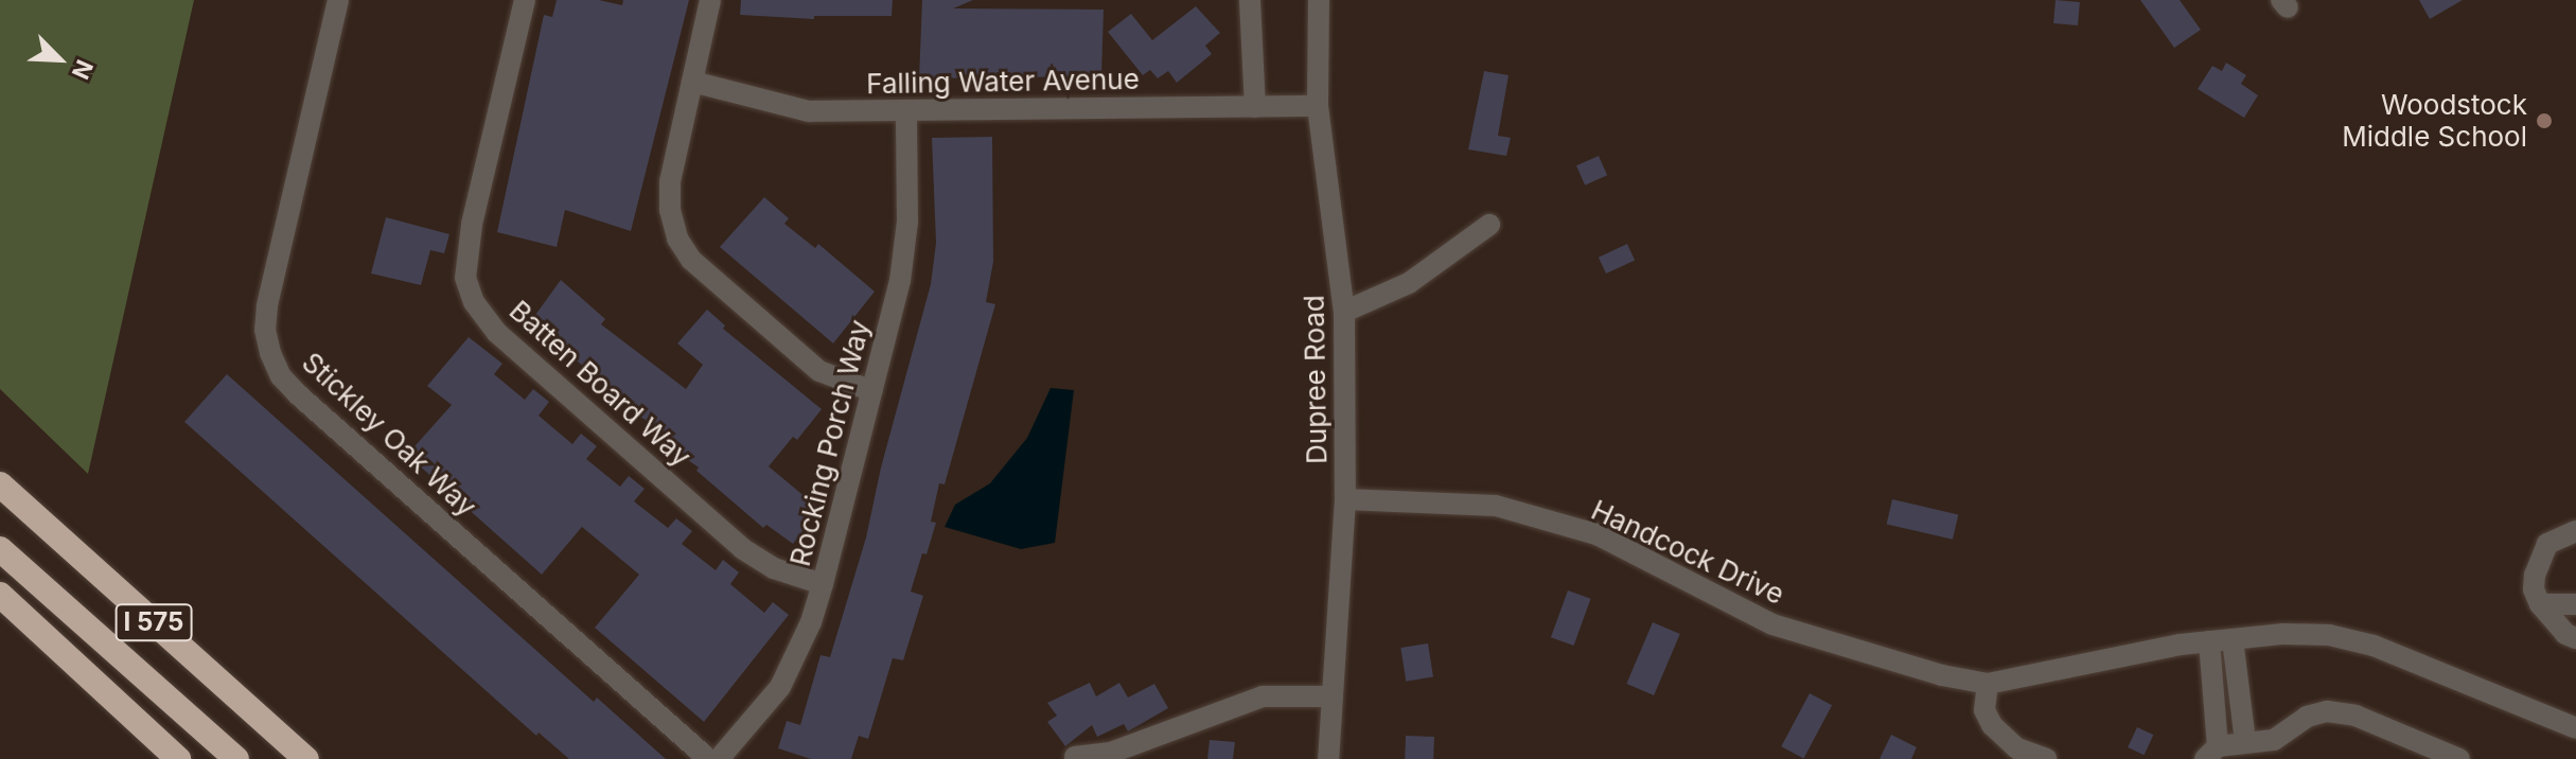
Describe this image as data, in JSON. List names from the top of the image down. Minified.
{"streets":{"highway":["I 575"],"street":["Falling Water Avenue","Dupree Road","Batten Board Way","Stickley Oak Way","Rocking Porch Way","Handcock Drive"]},"crossings":[["Falling Water Avenue","Dupree Road"],["Falling Water Avenue","Rocking Porch Way"],["Dupree Road","Handcock Drive"],["Batten Board Way","Rocking Porch Way"]],"places":["Woodstock Middle School"],"north":"bottom right"}
